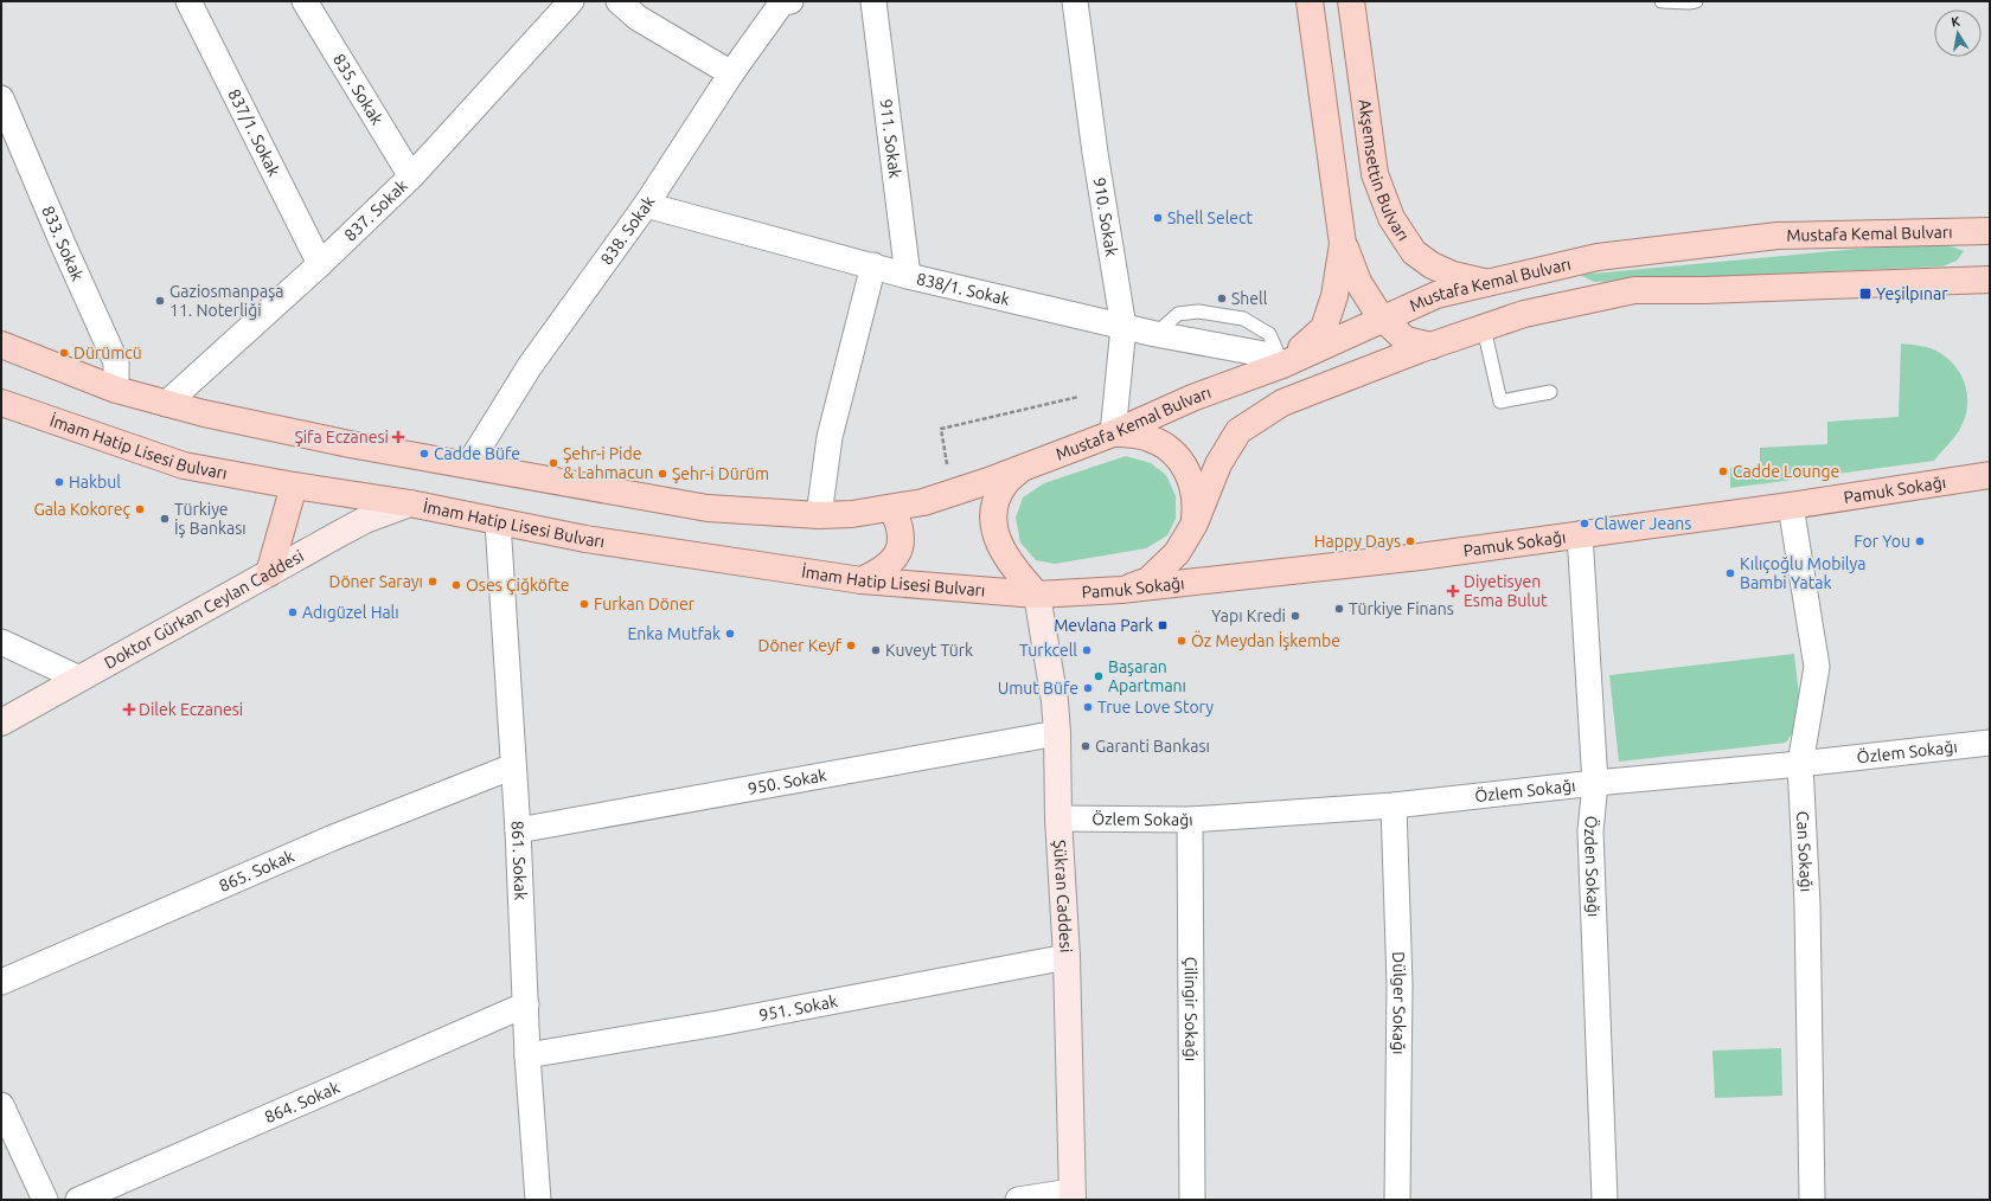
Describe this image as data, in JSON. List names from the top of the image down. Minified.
{"streets":{"main road":["Akşemsettin Bulvarı","Mustafa Kemal Bulvarı","İmam Hatip Lisesi Bulvarı","Pamuk Sokağı"],"street":["835. Sokak","837/1. Sokak","911. Sokak","837. Sokak","910. Sokak","838. Sokak","833. Sokak","838/1. Sokak","Doktor Gürkan Ceylan Caddesi","Özlem Sokağı","950. Sokak","Can Sokağı","861. Sokak","Özden Sokağı","865. Sokak","Şükran Caddesi","Dülger Sokağı","951. Sokak","Çilingir Sokağı","864. Sokak"]},"crossings":[["835. Sokak","837. Sokak"],["837/1. Sokak","837. Sokak"],["911. Sokak","838/1. Sokak"],["Akşemsettin Bulvarı","Mustafa Kemal Bulvarı"],["910. Sokak","Mustafa Kemal Bulvarı"],["910. Sokak","838/1. Sokak"],["838. Sokak","838/1. Sokak"],["Mustafa Kemal Bulvarı","838/1. Sokak"],["İmam Hatip Lisesi Bulvarı","Pamuk Sokağı"],["İmam Hatip Lisesi Bulvarı","Doktor Gürkan Ceylan Caddesi"],["İmam Hatip Lisesi Bulvarı","861. Sokak"],["İmam Hatip Lisesi Bulvarı","Şükran Caddesi"],["Pamuk Sokağı","Can Sokağı"],["Pamuk Sokağı","Özden Sokağı"],["Pamuk Sokağı","Şükran Caddesi"],["Özlem Sokağı","Can Sokağı"],["Özlem Sokağı","Özden Sokağı"],["Özlem Sokağı","Şükran Caddesi"],["Özlem Sokağı","Dülger Sokağı"],["Özlem Sokağı","Çilingir Sokağı"],["950. Sokak","861. Sokak"],["950. Sokak","Şükran Caddesi"],["861. Sokak","865. Sokak"],["861. Sokak","951. Sokak"],["861. Sokak","864. Sokak"],["Şükran Caddesi","951. Sokak"]],"places":{"other":["Shell Select","Shell","Gaziosmanpaşa 11. Noterliği","Dürümcü","Cadde Büfe","Şehr-i Pide & Lahmacun","Cadde Lounge","Şehr-i Dürüm","Hakbul","Gala Kokoreç","Türkiye İş Bankası","Clawer Jeans","Happy Days","For You","Kılıçoğlu Mobilya Bambi Yatak","Döner Sarayı","Oses Çiğköfte","Furkan Döner","Türkiye Finans","Adıgüzel Halı","Yapı Kredi","Enka Mutfak","Öz Meydan İşkembe","Döner Keyf","Kuveyt Türk","Turkcell","Başaran Apartmanı","Umut Büfe","True Love Story","Garanti Bankası"],"transit":["Yeşilpınar","Mevlana Park"],"health":["Şifa Eczanesi","Diyetisyen Esma Bulut","Dilek Eczanesi"]},"north":"top"}
